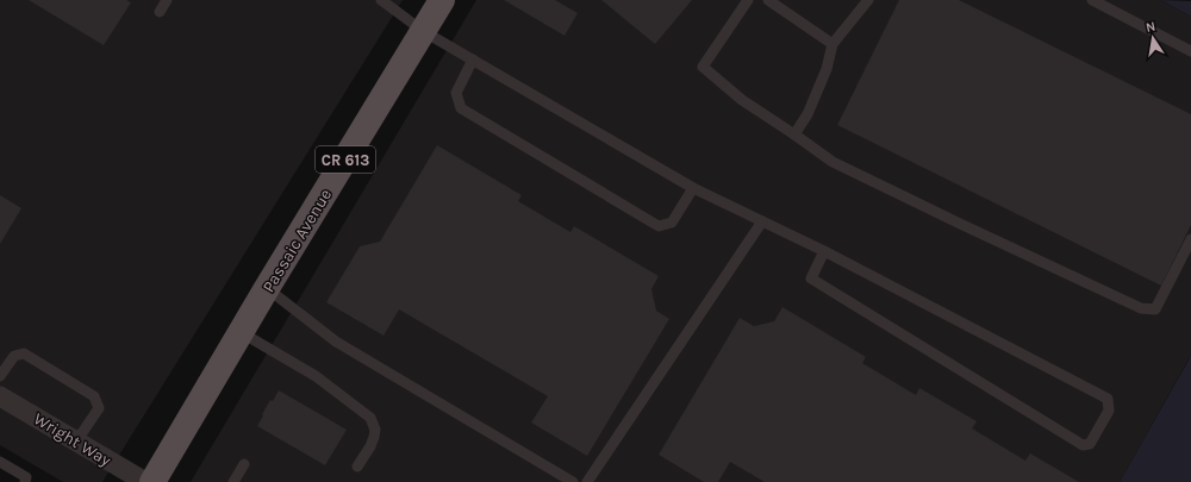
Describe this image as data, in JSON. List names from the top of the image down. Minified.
{"streets":{"main road":["CR 613","Passaic Avenue"],"street":["Wright Way"]},"north":"top"}
